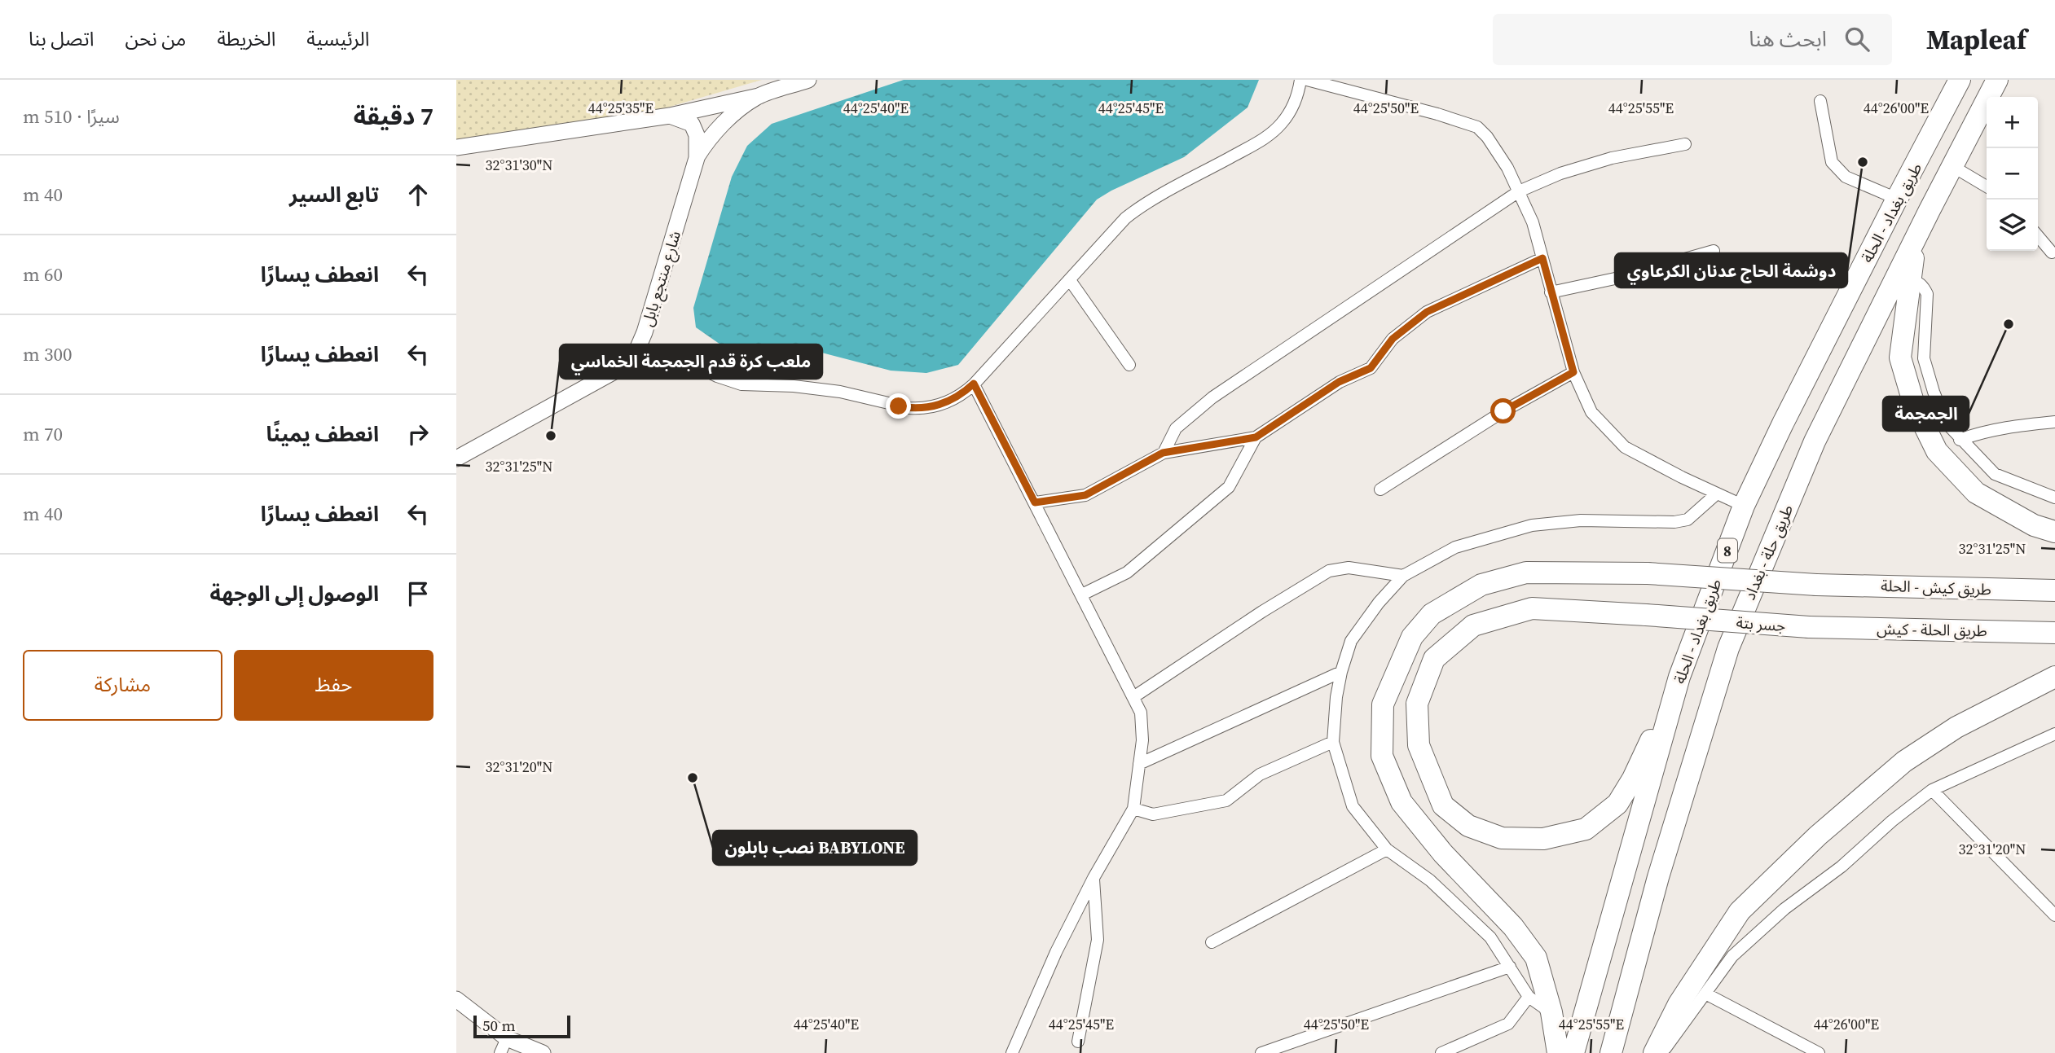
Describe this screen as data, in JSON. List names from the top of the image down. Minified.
{"streets":{"highway":["طريق بغداد - الحلة","8","طريق حلة - بغداد","طريق كيش - الحلة","جسر بتة","طريق الحلة - كيش"],"street":["شارع منتجع بابل"]},"crossings":[["طريق بغداد - الحلة","جسر بتة"],["جسر بتة","طريق الحلة - كيش"]],"places":["دوشمة الحاج عدنان الكرعاوي","الجمجمة","ملعب كرة قدم الجمجمة الخماسي","نصب بابلون BABYLONE"],"scale_bar":"50 m","page":{"header":"Mapleaf","search":"ابحث هنا","nav":["الرئيسية","الخريطة","من نحن","اتصل بنا"],"heading":["7 دقيقة","سيرًا · 510 m"],"map_buttons":["+","−"],"list":[["تابع السير","40 m"],["انعطف يسارًا","60 m"],["انعطف يسارًا","300 m"],["انعطف يمينًا","70 m"],["انعطف يسارًا","40 m"],"الوصول إلى الوجهة"],"buttons":["حفظ","مشاركة"],"scale":"50 m"},"coordinates":["44°25'35\"E","44°25'40\"E","44°25'45\"E","44°25'50\"E","44°25'55\"E","44°26'00\"E","32°31'30\"N","32°31'25\"N","32°31'20\"N"]}
